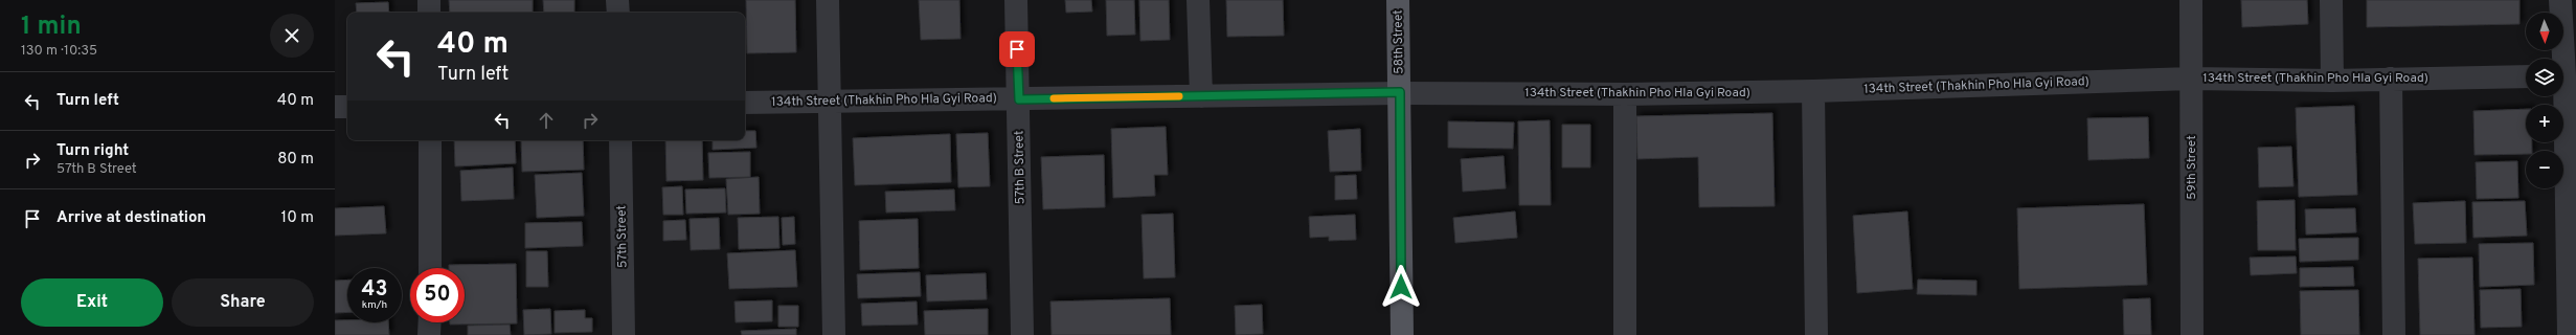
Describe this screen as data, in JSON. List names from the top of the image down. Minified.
{"streets":{"main road":["58th Street"],"street":["134th Street (Thakhin Pho Hla Gyi Road)","57th B Street","59th Street","57th Street"]},"crossings":[["58th Street","134th Street (Thakhin Pho Hla Gyi Road)"],["134th Street (Thakhin Pho Hla Gyi Road)","57th B Street"],["134th Street (Thakhin Pho Hla Gyi Road)","59th Street"]],"north":"bottom","page":{"heading":["1 min","130 m · 10:35"],"map_buttons":["+","−"],"turn":["40 m","Turn left"],"list":[{"name":"Turn left","value":"40 m"},{"name":"Turn right","note":"57th B Street","value":"80 m"},{"name":"Arrive at destination","value":"10 m"}],"speed":"43 km/h","limit":"50","buttons":["Exit","Share"]}}
